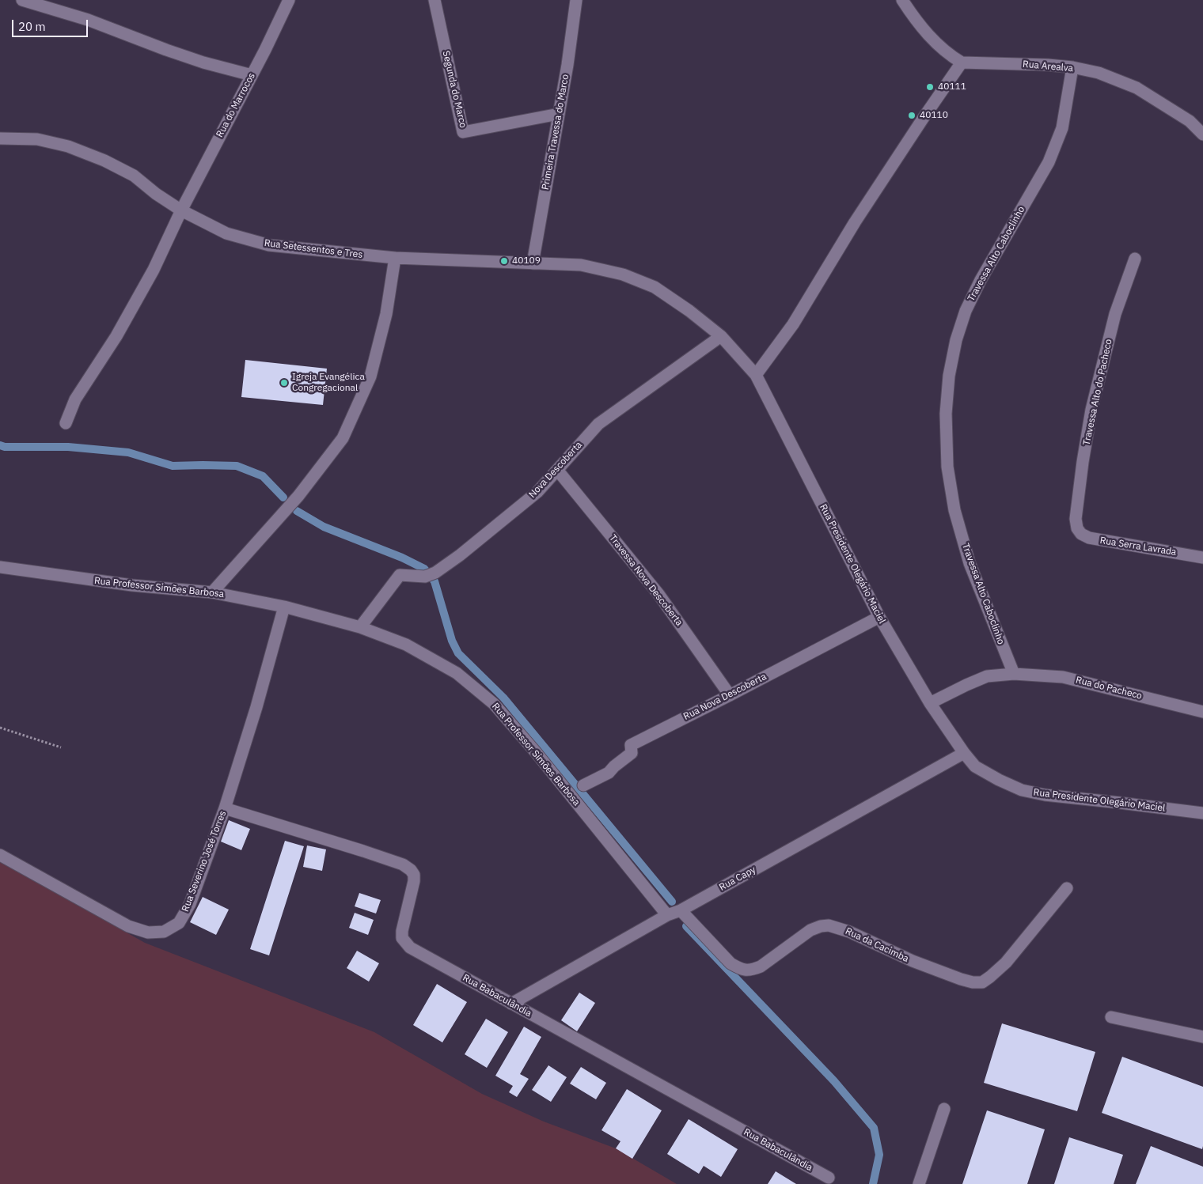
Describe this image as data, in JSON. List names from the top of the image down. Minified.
{"streets":{"street":["Rua Arealva","Segunda do Marco","Rua do Marrocos","Primeira Travessa do Marco","Rua Setessentos e Tres","Travessa Alto Caboclinho","Travessa Alto do Pacheco","Nova Descoberta","Rua Serra Lavrada","Rua Presidente Olegário Maciel","Travessa Nova Descoberta","Rua Professor Simões Barbosa","Rua do Pacheco","Rua Nova Descoberta","Rua Severino José Torres","Rua Capy","Rua da Cacimba","Rua Babaculândia"]},"crossings":[["Rua Arealva","Travessa Alto Caboclinho"],["Segunda do Marco","Primeira Travessa do Marco"],["Rua do Marrocos","Rua Setessentos e Tres"],["Primeira Travessa do Marco","Rua Setessentos e Tres"],["Primeira Travessa do Marco","Rua Presidente Olegário Maciel"],["Rua Setessentos e Tres","Rua Presidente Olegário Maciel"],["Travessa Alto Caboclinho","Rua do Pacheco"],["Travessa Alto do Pacheco","Rua Serra Lavrada"],["Nova Descoberta","Rua Presidente Olegário Maciel"],["Nova Descoberta","Travessa Nova Descoberta"],["Nova Descoberta","Rua Professor Simões Barbosa"],["Rua Presidente Olegário Maciel","Rua do Pacheco"],["Rua Presidente Olegário Maciel","Rua Nova Descoberta"],["Rua Presidente Olegário Maciel","Rua Capy"],["Travessa Nova Descoberta","Rua Nova Descoberta"],["Rua Professor Simões Barbosa","Rua Severino José Torres"],["Rua Professor Simões Barbosa","Rua Capy"],["Rua Severino José Torres","Rua Babaculândia"],["Rua Capy","Rua da Cacimba"],["Rua Capy","Rua Babaculândia"]],"places":["40111","40110","40109","Igreja Evangélica Congregacional"],"scale_bar":"20 m"}
